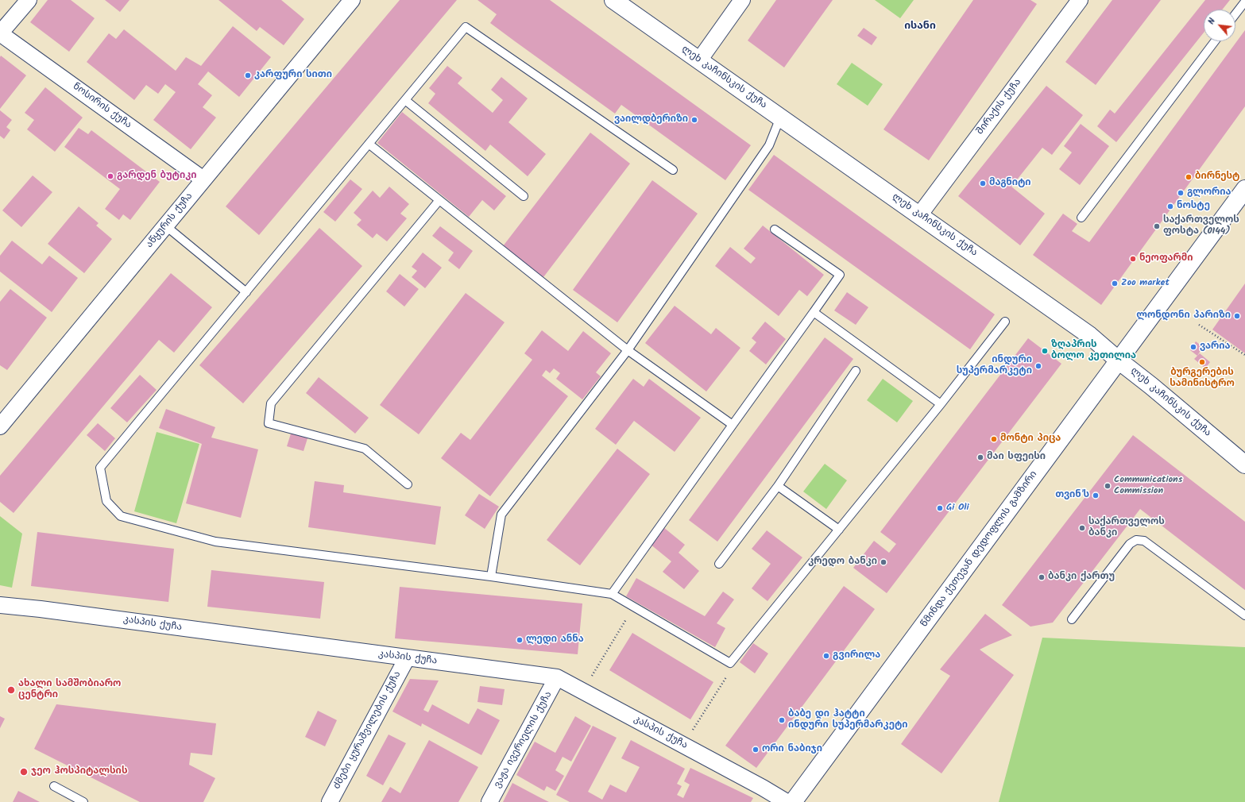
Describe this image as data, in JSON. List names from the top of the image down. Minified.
{"streets":{"main road":["ლეხ კაჩინსკის ქუჩა","წმინდა ქეთევან დედოფლის გამზირი"],"street":["ნოსირის ქუჩა","შირაქის ქუჩა","აწყურის ქუჩა","კასპის ქუჩა","ძმები ყურაშვილების ქუჩა","ვაჟა ივერიელის ქუჩა"]},"crossings":[["ლეხ კაჩინსკის ქუჩა","შირაქის ქუჩა"],["ლეხ კაჩინსკის ქუჩა","წმინდა ქეთევან დედოფლის გამზირი"],["ნოსირის ქუჩა","აწყურის ქუჩა"],["კასპის ქუჩა","ძმები ყურაშვილების ქუჩა"],["კასპის ქუჩა","ვაჟა ივერიელის ქუჩა"]],"districts":["ისანი"],"places":["კარფური სითი","ვაილდბერიზი","გარდენ ბუტიკი","ბირნესტ","მაგნიტი","გლორია","ნოსტე","საქართველოს ფოსტა (0144)","ნეოფარმი","Zoo market","ლონდონი პარიზი","ვარია","ზღაპრის ბოლო კეთილია","ბურგერების სამინისტრო","ინდური სუპერმარკეტი","მონტი პიცა","მაი სფეისი","Communications Commission","თვინ'ს","Gi Oli","საქართველოს ბანკი","კრედო ბანკი","ბანკი ქართუ","ლედი ანნა","გვირილა","ახალი სამშობიარო ცენტრი","ბაბე დი ჰატტი ინდური სუპერმარკეტი","ორი ნაბიჯი","ჯეო ჰოსპიტალსის"],"north":"top left"}
